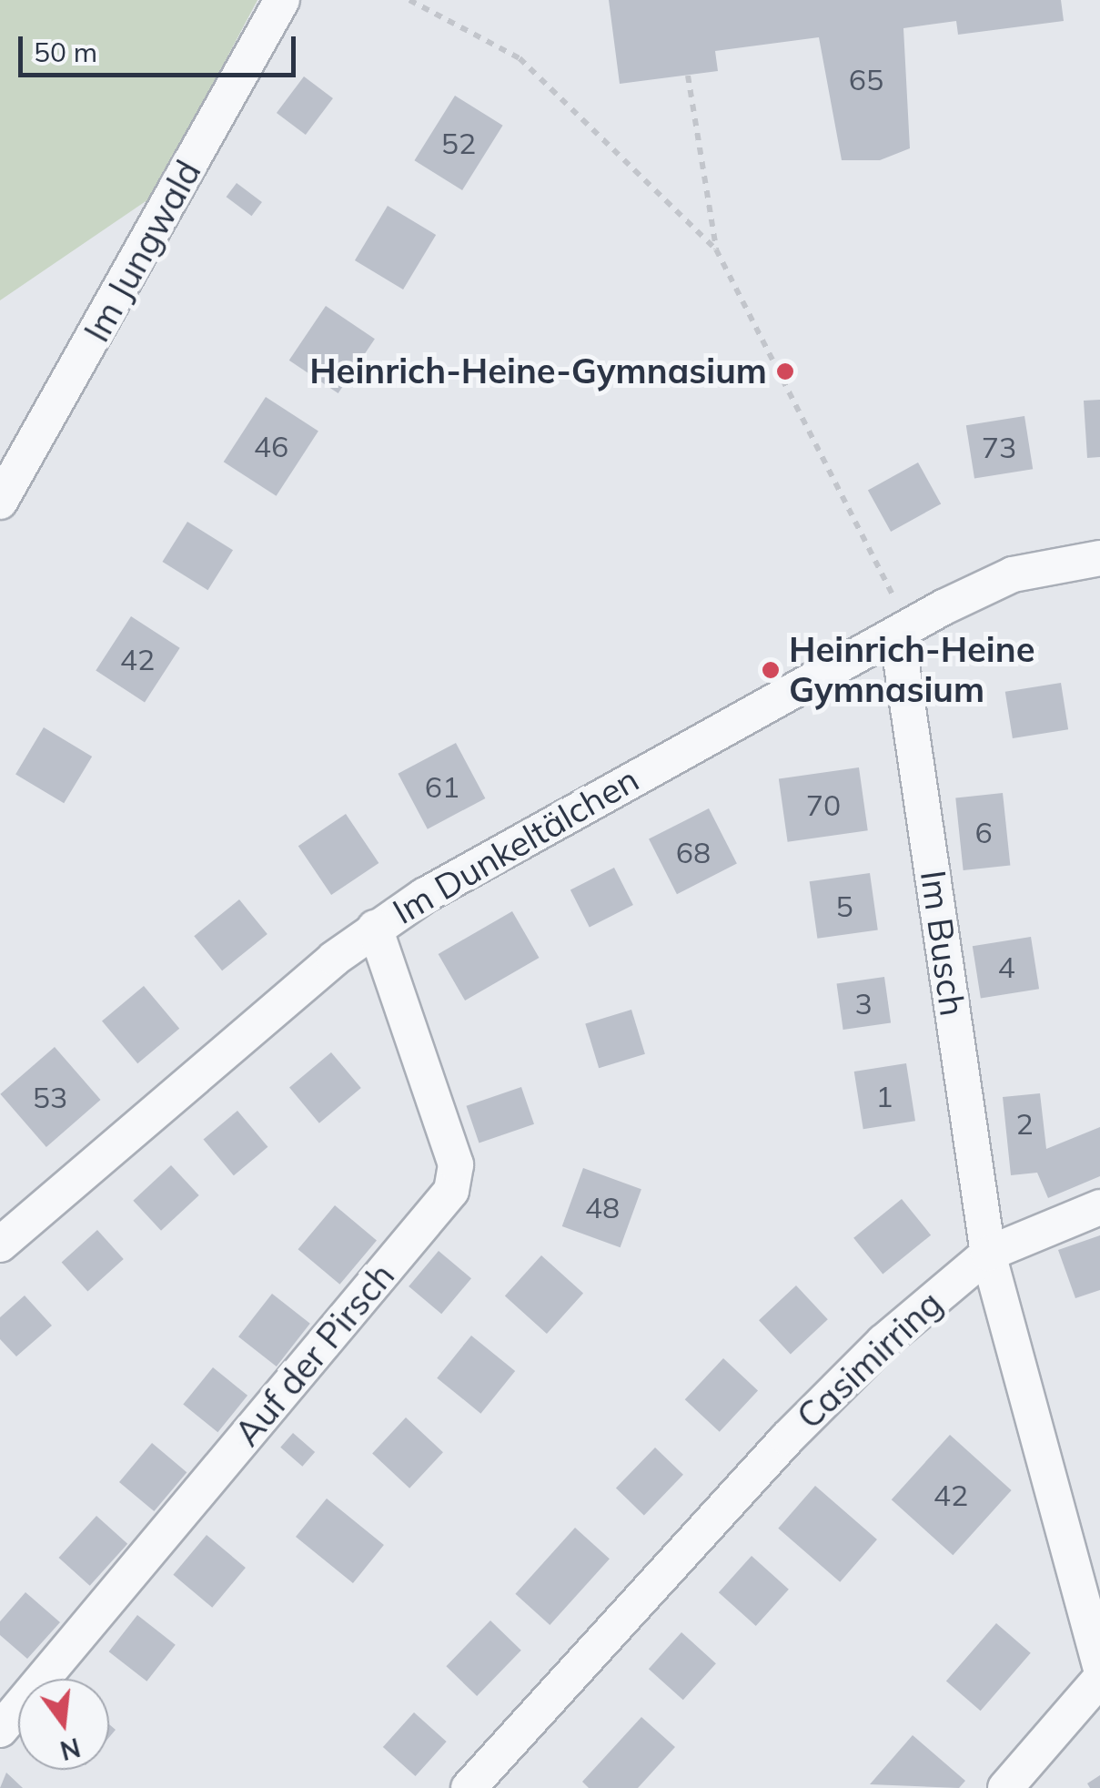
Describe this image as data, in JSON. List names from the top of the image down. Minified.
{"streets":{"street":["Im Jungwald","Im Dunkeltälchen","Im Busch","Auf der Pirsch","Casimirring"]},"crossings":[["Im Dunkeltälchen","Im Busch"],["Im Dunkeltälchen","Auf der Pirsch"],["Im Busch","Casimirring"]],"places":["Heinrich-Heine-Gymnasium","Heinrich-Heine Gymnasium"],"house_numbers":["65","52","46","73","42","61","70","6","68","5","4","3","1","53","2","48","42"],"scale_bar":"50 m","north":"bottom"}
